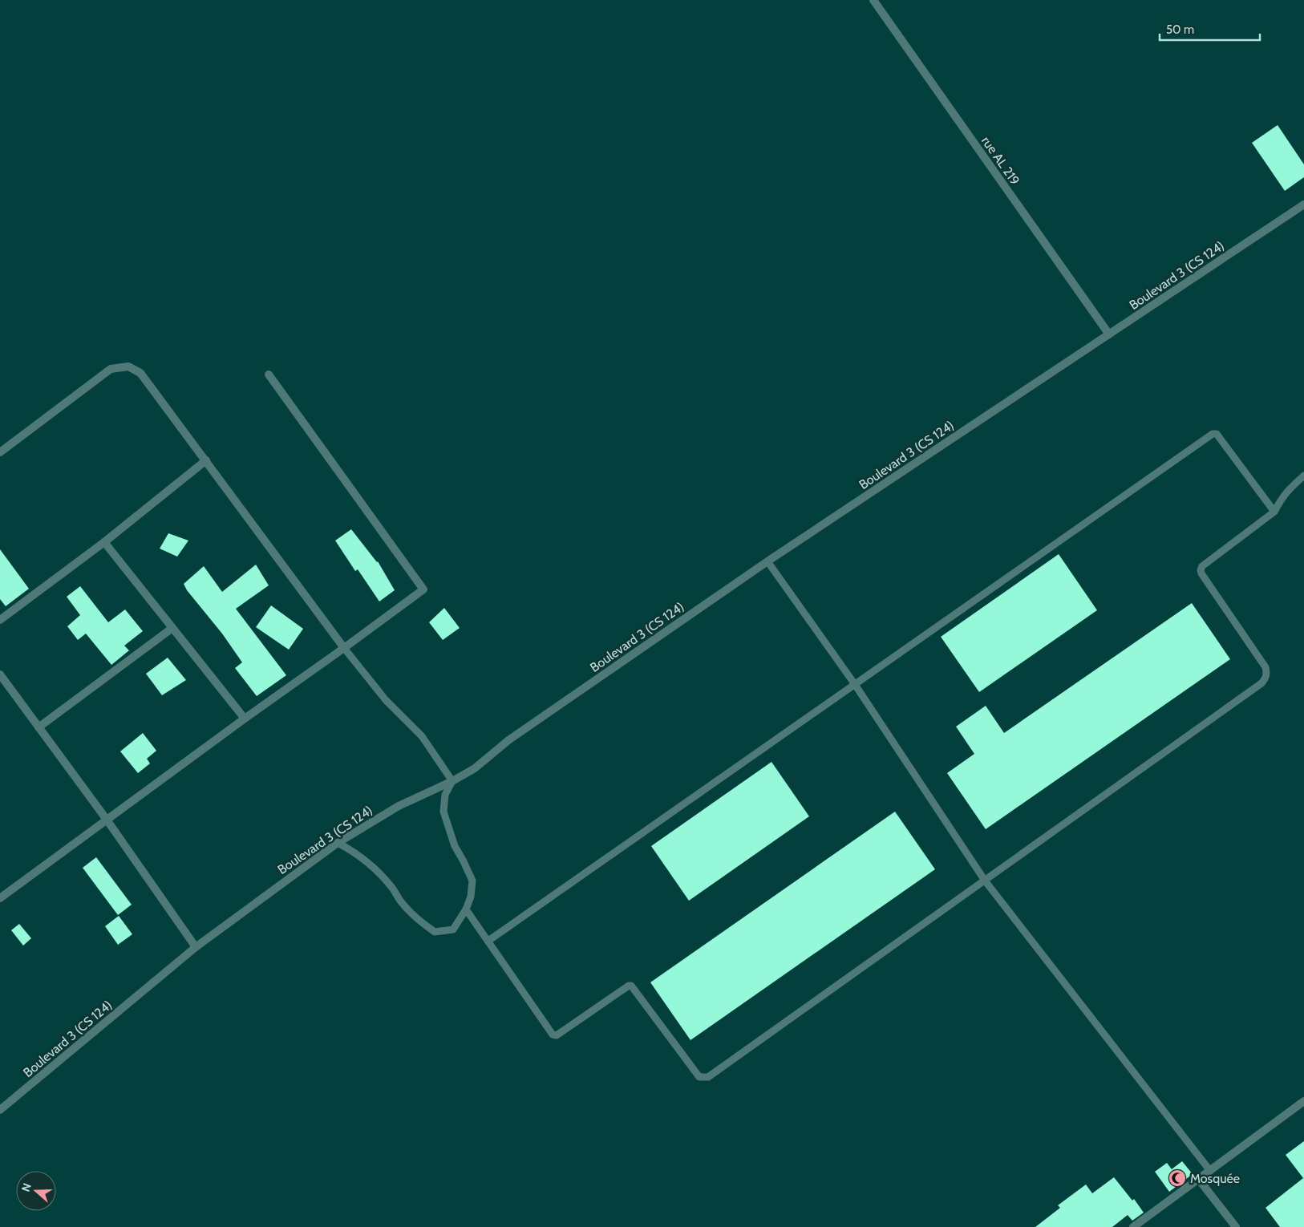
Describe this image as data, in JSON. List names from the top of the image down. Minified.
{"streets":{"street":["rue AL 219","Boulevard 3 (CS 124)"]},"crossings":[["rue AL 219","Boulevard 3 (CS 124)"]],"places":{"mosque":["Mosquée"]},"scale_bar":"50 m","north":"left"}
